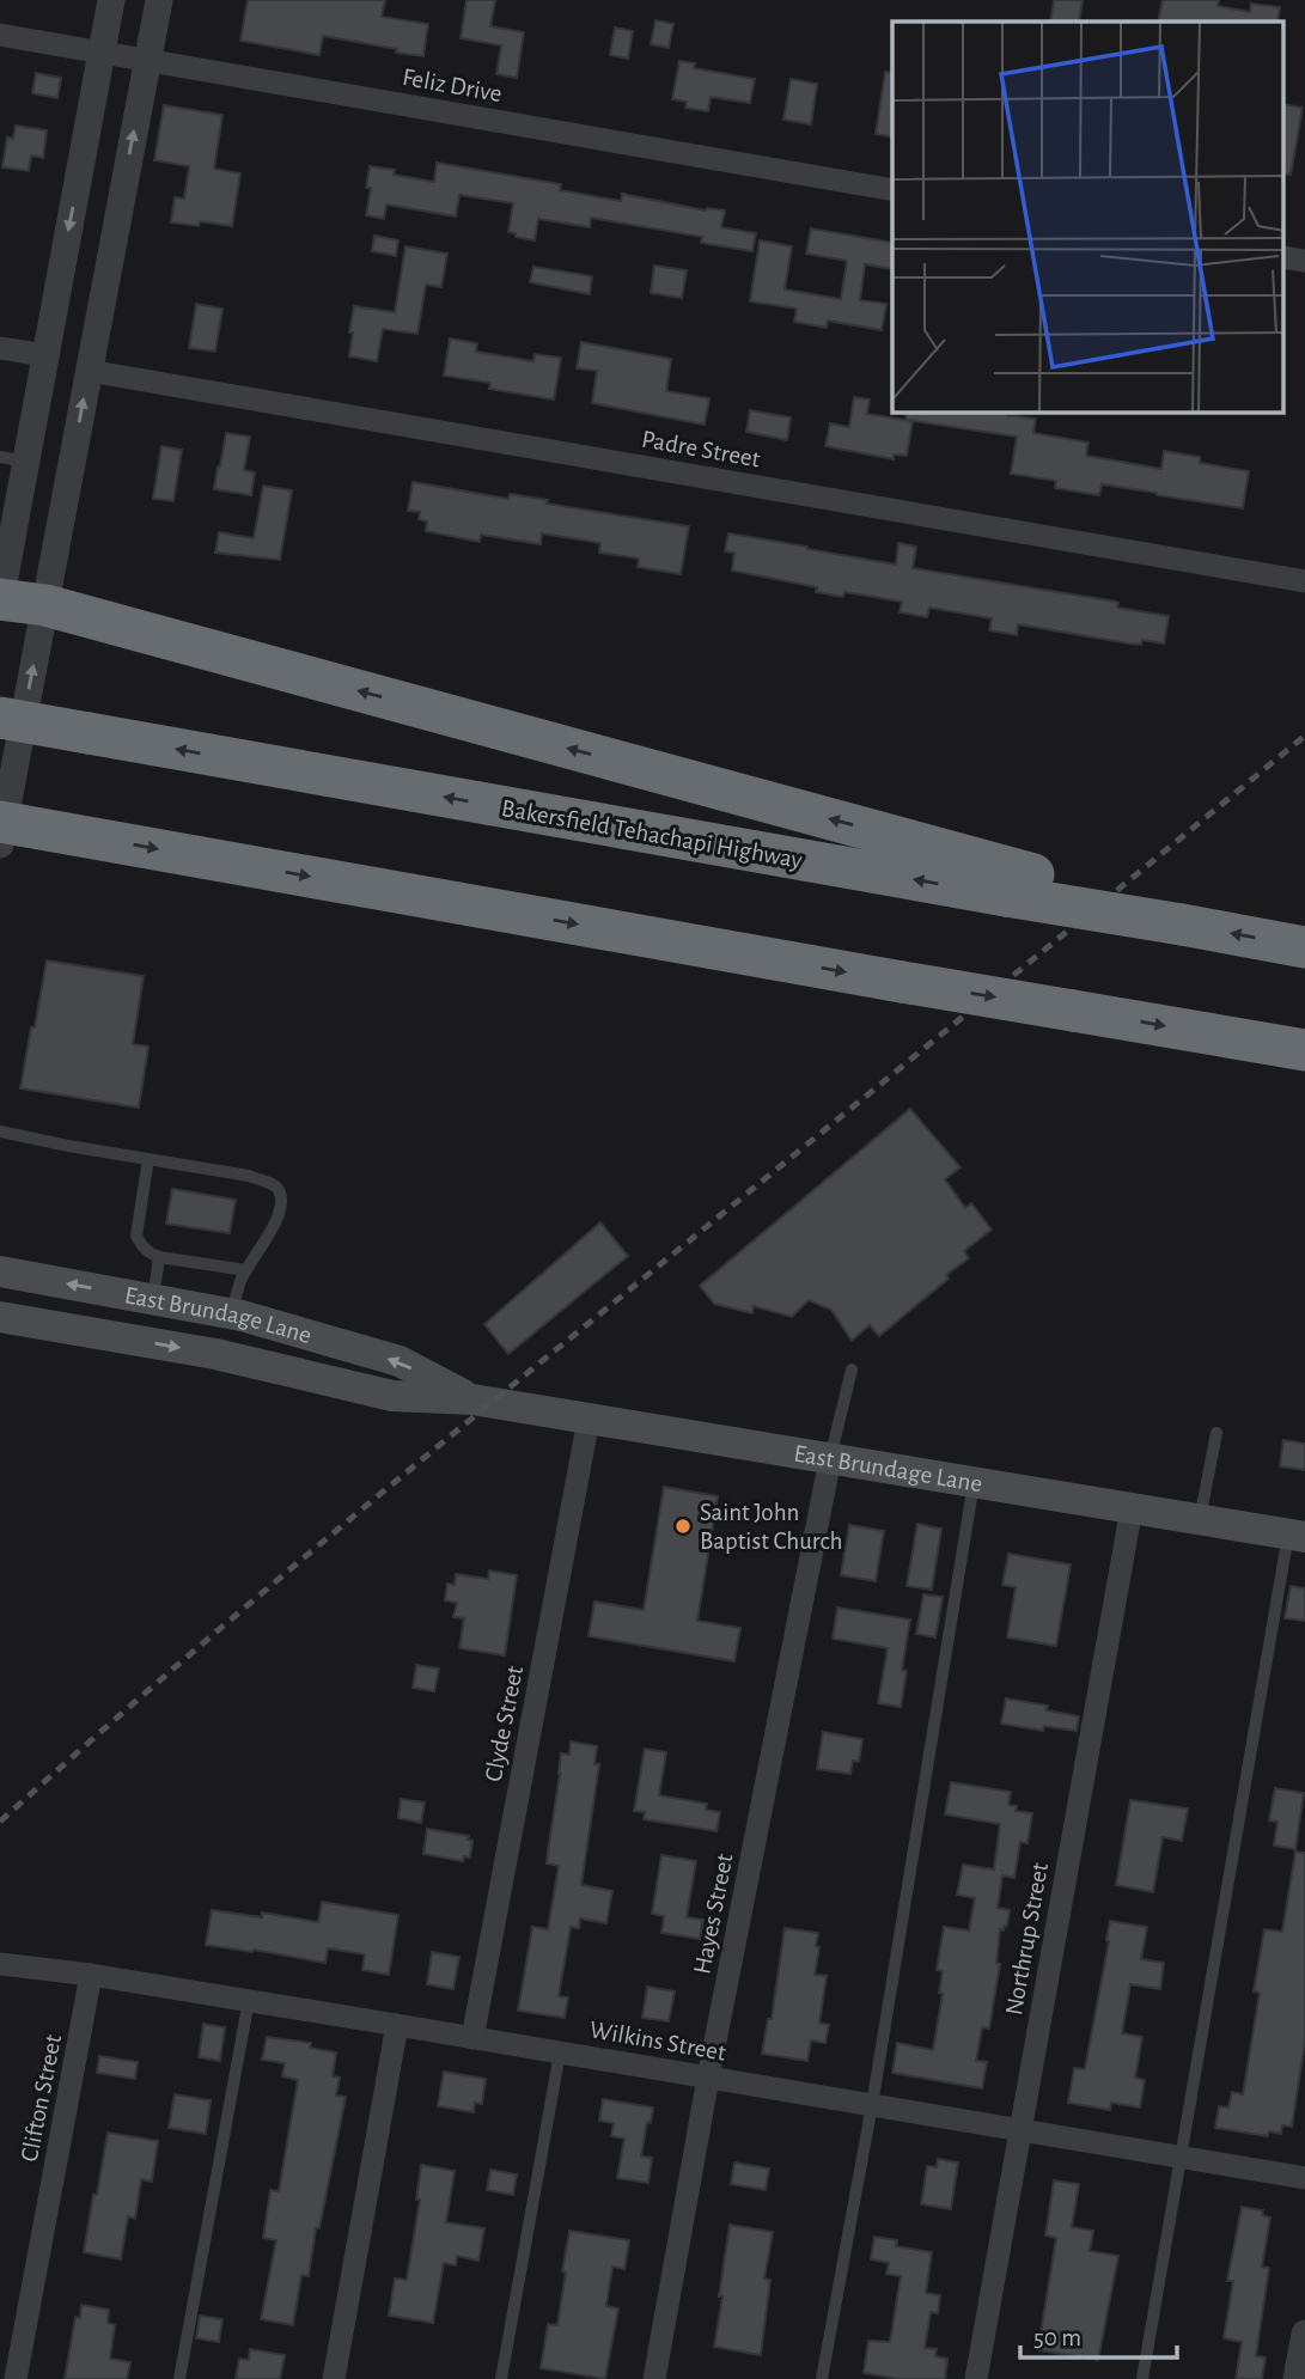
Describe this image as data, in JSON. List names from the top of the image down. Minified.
{"streets":{"highway":["Bakersfield Tehachapi Highway"],"main road":["East Brundage Lane"],"street":["Feliz Drive","Padre Street","Clyde Street","Hayes Street","Northrup Street","Wilkins Street","Clifton Street"]},"crossings":[["East Brundage Lane","Clyde Street"],["East Brundage Lane","Hayes Street"],["East Brundage Lane","Northrup Street"],["Clyde Street","Wilkins Street"],["Hayes Street","Wilkins Street"],["Northrup Street","Wilkins Street"],["Wilkins Street","Clifton Street"]],"places":["Saint John Baptist Church"],"scale_bar":"50 m"}
